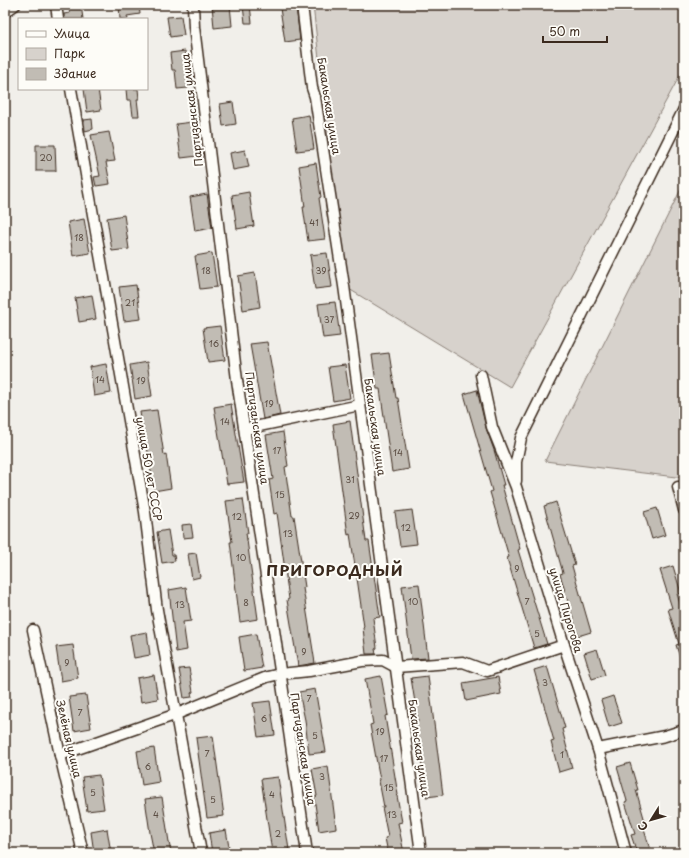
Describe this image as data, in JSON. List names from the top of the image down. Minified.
{"streets":{"street":["Бакальская улица","Партизанская улица","улица 50 лет СССР","улица Пирогова","Зелёная улица"]},"districts":["ПРИГОРОДНЫЙ"],"house_numbers":["20","41","18","18","39","21","37","16","14","19","19","14","17","14","31","15","29","12","12","13","10","9","10","7","8","13","5","9","9","3","7","7","6","19","5","7","1","17","6","3","15","5","4","5","4","13","2"],"legend":["Улица","Парк","Здание"],"scale_bar":"50 m","north":"bottom left"}
